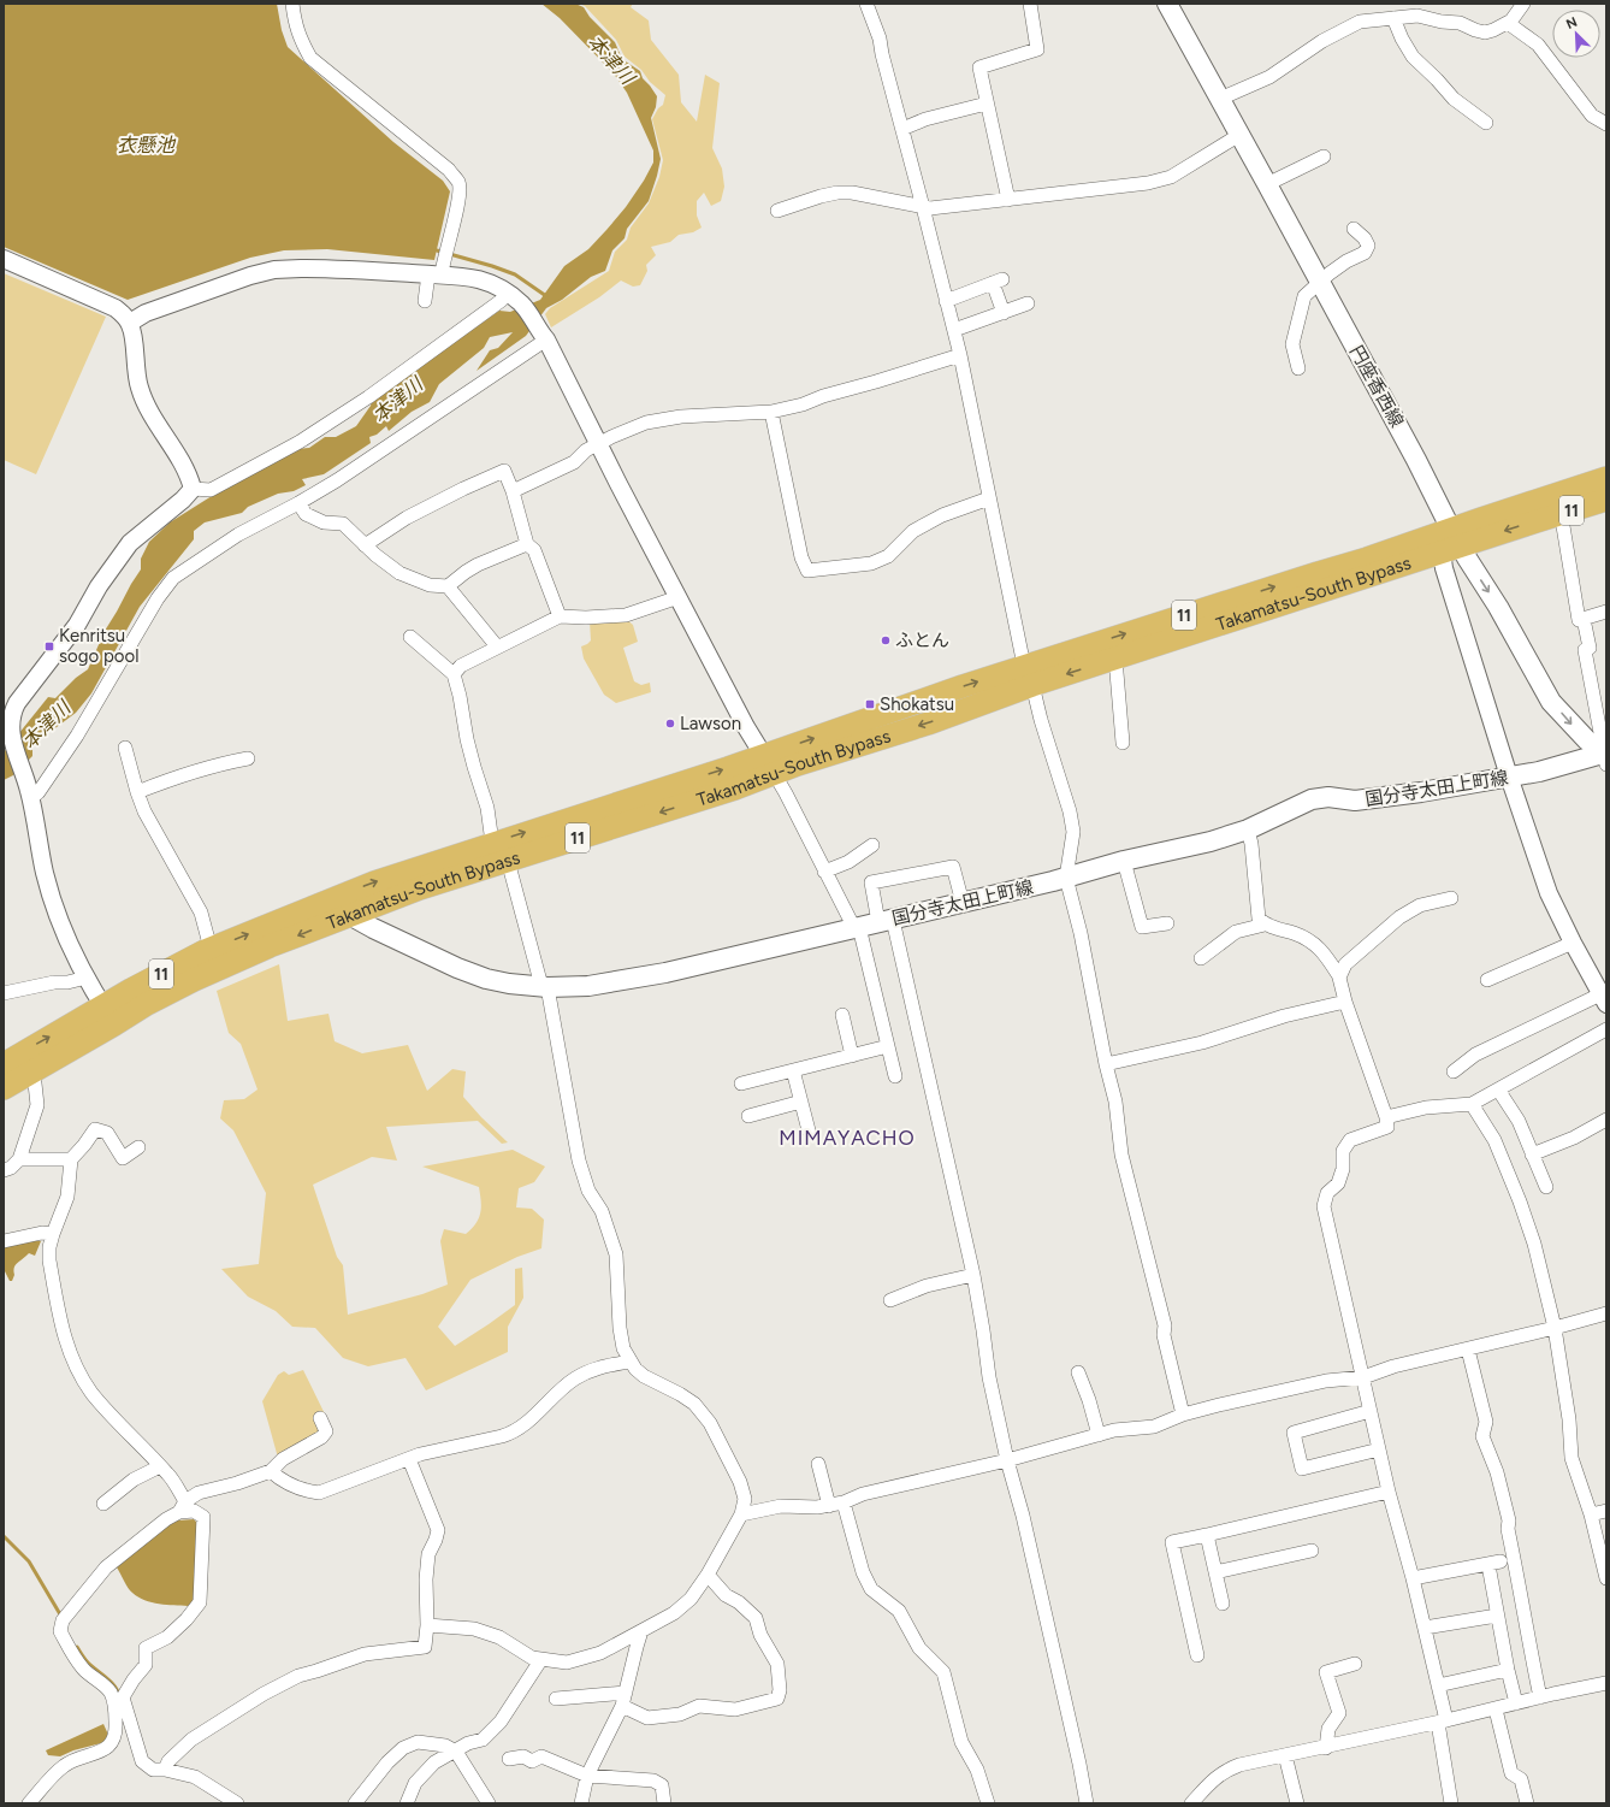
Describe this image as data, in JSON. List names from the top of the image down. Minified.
{"streets":{"highway":["11","Takamatsu-South Bypass"],"main road":["円座香西線","国分寺太田上町線"]},"crossings":[["円座香西線","Takamatsu-South Bypass"],["円座香西線","国分寺太田上町線"],["Takamatsu-South Bypass","国分寺太田上町線"]],"districts":["MIMAYACHO"],"water":["本津川","衣懸池"],"places":{"other":["ふとん","Lawson"],"transit":["Kenritsu sogo pool","Shokatsu"]},"north":"top left"}
